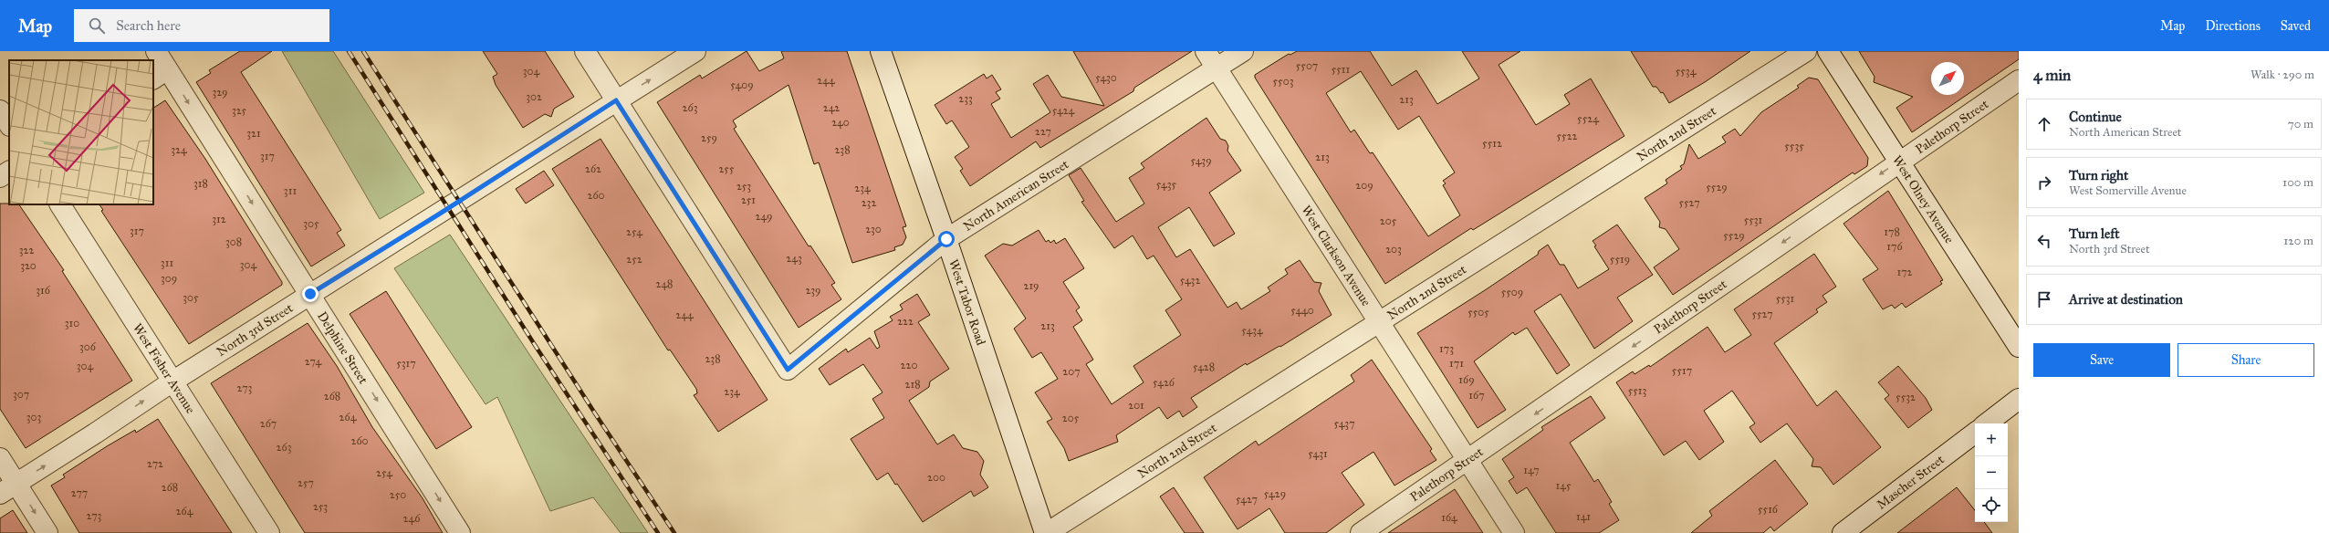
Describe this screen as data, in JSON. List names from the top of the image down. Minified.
{"streets":{"street":["Palethorp Street","North 2nd Street","North American Street","West Olney Avenue","West Clarkson Avenue","West Tabor Road","North 3rd Street","Delphine Street","West Fisher Avenue","Mascher Street"]},"crossings":[["Palethorp Street","West Olney Avenue"],["Palethorp Street","West Clarkson Avenue"],["North 2nd Street","West Clarkson Avenue"],["North 2nd Street","West Tabor Road"],["North American Street","West Clarkson Avenue"],["North American Street","West Tabor Road"],["North American Street","North 3rd Street"],["North 3rd Street","Delphine Street"],["North 3rd Street","West Fisher Avenue"]],"one_way":["Palethorp Street","Delphine Street"],"house_numbers":["5507","5511","304","5534","5430","244","5503","5409","329","302","233","213","263","242","325","5424","5524","240","227","321","5522","259","5512","5535","324","238","317","213","5439","262","255","318","5435","209","253","5529","234","311","260","251","232","5527","249","312","5531","205","305","230","317","254","178","5529","308","176","203","322","243","252","5519","311","304","320","172","309","5432","248","219","316","239","5509","305","5531","5440","5505","5527","244","222","310","213","5434","306","173","238","274","5317","171","220","304","5428","5517","207","169","5426","218","273","5513","234","307","167","268","5532","201","303","264","205","267","5437","260","263","5431","272","147","254","200","257","145","268","277","5429","250","5427","253","5516","264","273","141","164","246"],"north":"top right","page":{"header":"Map","search":"Search here","nav":["Map","Directions","Saved"],"heading":["4 min","Walk · 290 m"],"list":[["Continue","North American Street","70 m"],["Turn right","West Somerville Avenue","100 m"],["Turn left","North 3rd Street","120 m"],"Arrive at destination"],"buttons":["Save","Share"],"map_buttons":["+","−"]}}
